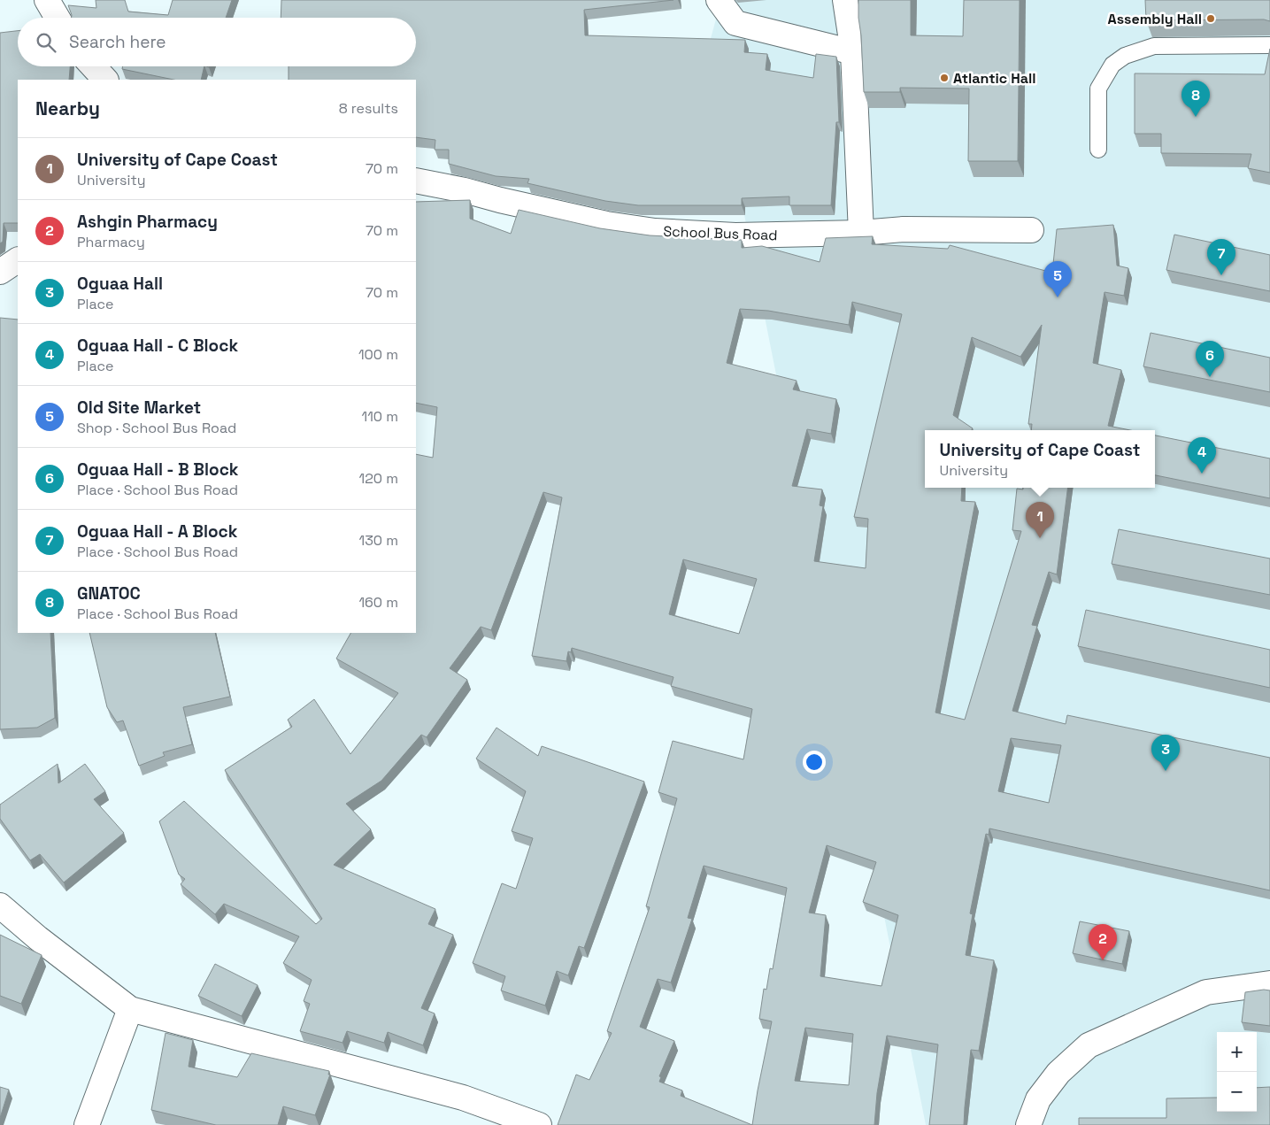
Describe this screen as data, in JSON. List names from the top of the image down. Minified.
{"streets":{"street":["School Bus Road"]},"places":["Assembly Hall","Atlantic Hall"],"page":{"search":"Search here","heading":["Nearby","8 results"],"pins":["8","7","5","6","4","1","3","2"],"list":[{"mark":"1","name":"University of Cape Coast","note":"University","value":"70 m"},{"mark":"2","name":"Ashgin Pharmacy","note":"Pharmacy","value":"70 m"},{"mark":"3","name":"Oguaa Hall","note":"Place","value":"70 m"},{"mark":"4","name":"Oguaa Hall - C Block","note":"Place","value":"100 m"},{"mark":"5","name":"Old Site Market","note":"Shop · School Bus Road","value":"110 m"},{"mark":"6","name":"Oguaa Hall - B Block","note":"Place · School Bus Road","value":"120 m"},{"mark":"7","name":"Oguaa Hall - A Block","note":"Place · School Bus Road","value":"130 m"},{"mark":"8","name":"GNATOC","note":"Place · School Bus Road","value":"160 m"}],"popup":["University of Cape Coast","University"],"map_buttons":["+","−"]}}
